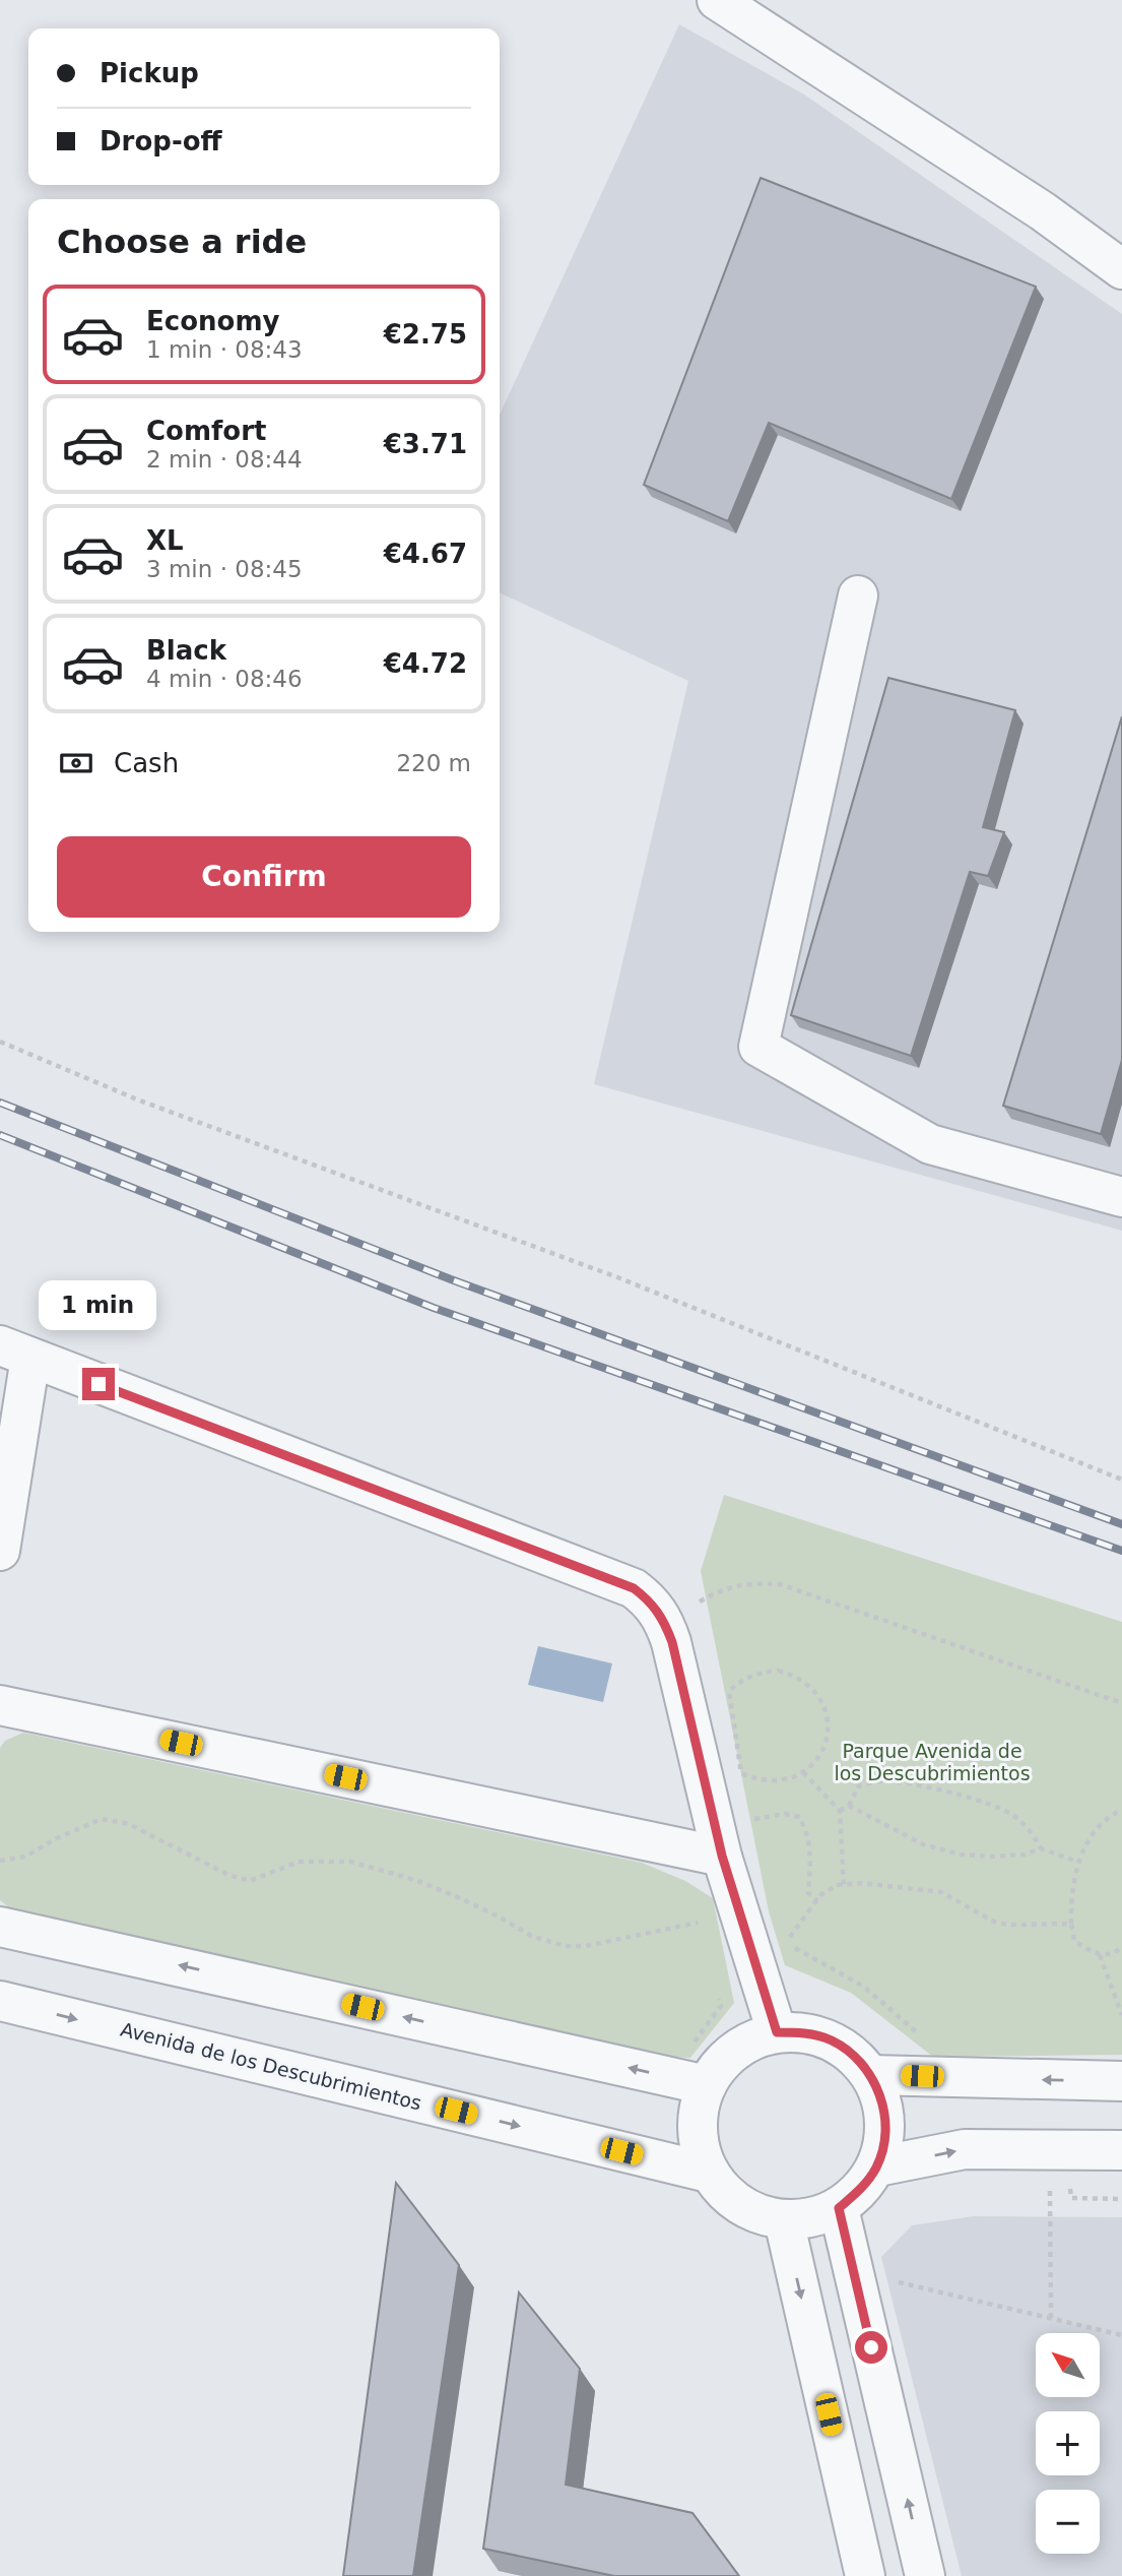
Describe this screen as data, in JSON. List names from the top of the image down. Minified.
{"streets":{"street":["Avenida de los Descubrimientos"]},"parks":["Parque Avenida de los Descubrimientos"],"north":"top left","page":{"banner":["Pickup","Drop-off"],"heading":"Choose a ride","list":[{"name":"Economy","note":"1 min · 08:43","value":"€2.75"},{"name":"Comfort","note":"2 min · 08:44","value":"€3.71"},{"name":"XL","note":"3 min · 08:45","value":"€4.67"},{"name":"Black","note":"4 min · 08:46","value":"€4.72"}],"pay":["Cash","220 m"],"buttons":"Confirm","bubble":"1 min","map_buttons":["+","−"]}}
